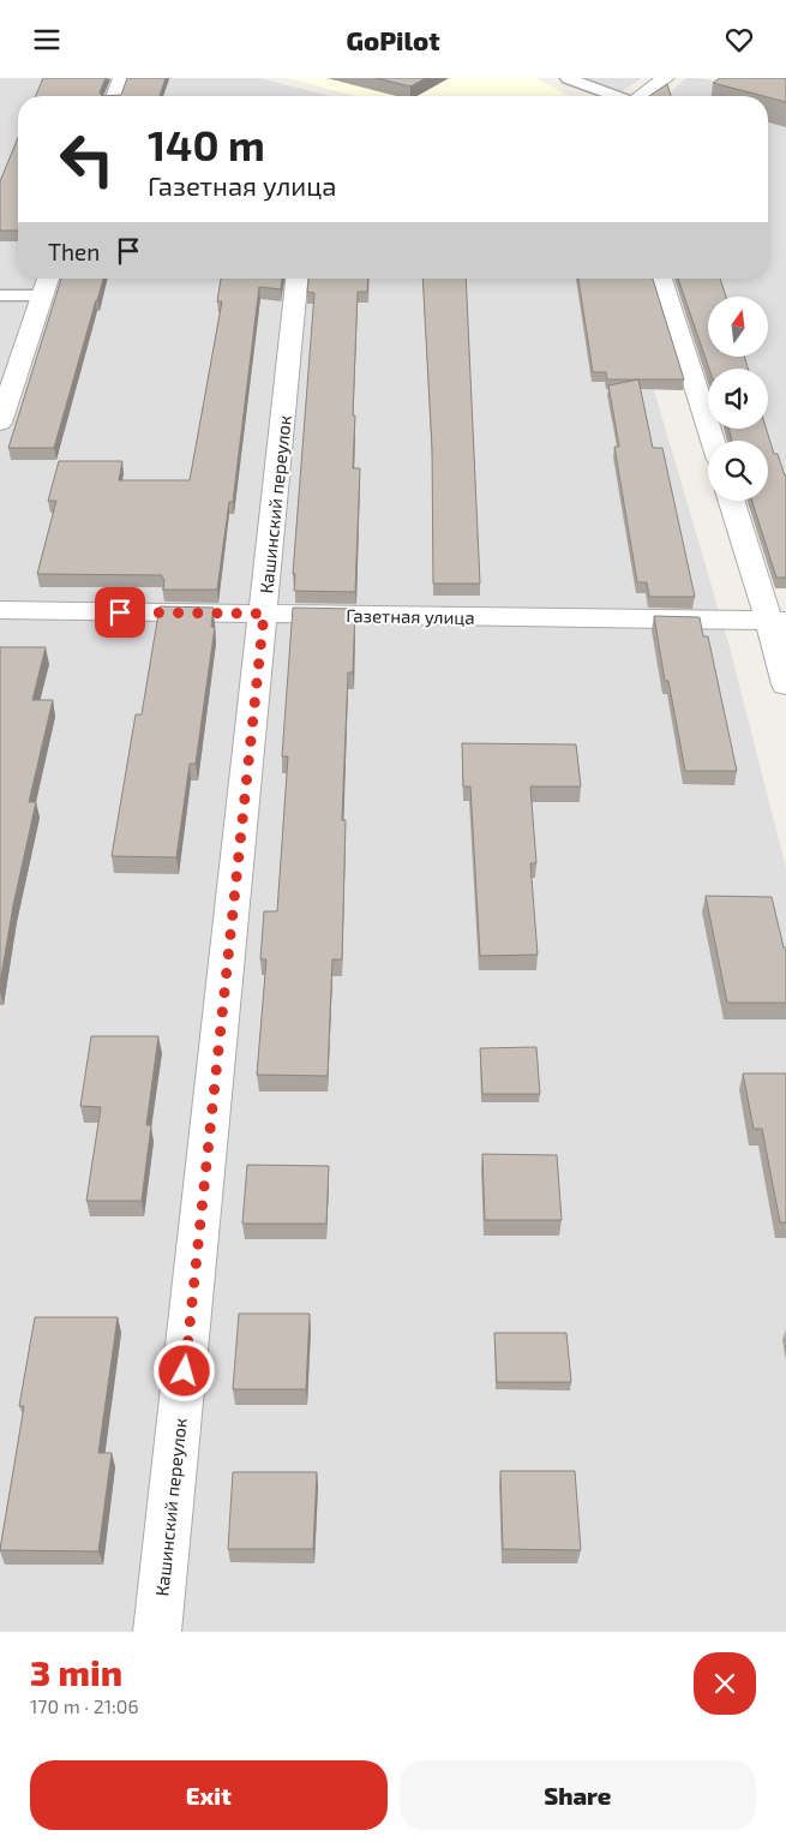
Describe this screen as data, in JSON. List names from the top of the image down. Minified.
{"streets":{"street":["Кашинский переулок","Газетная улица"]},"crossings":[["Кашинский переулок","Газетная улица"]],"north":"top","page":{"header":"GoPilot","turn":["140 m","Газетная улица"],"then":"Then","heading":["3 min","170 m · 21:06"],"buttons":["Exit","Share"]}}
